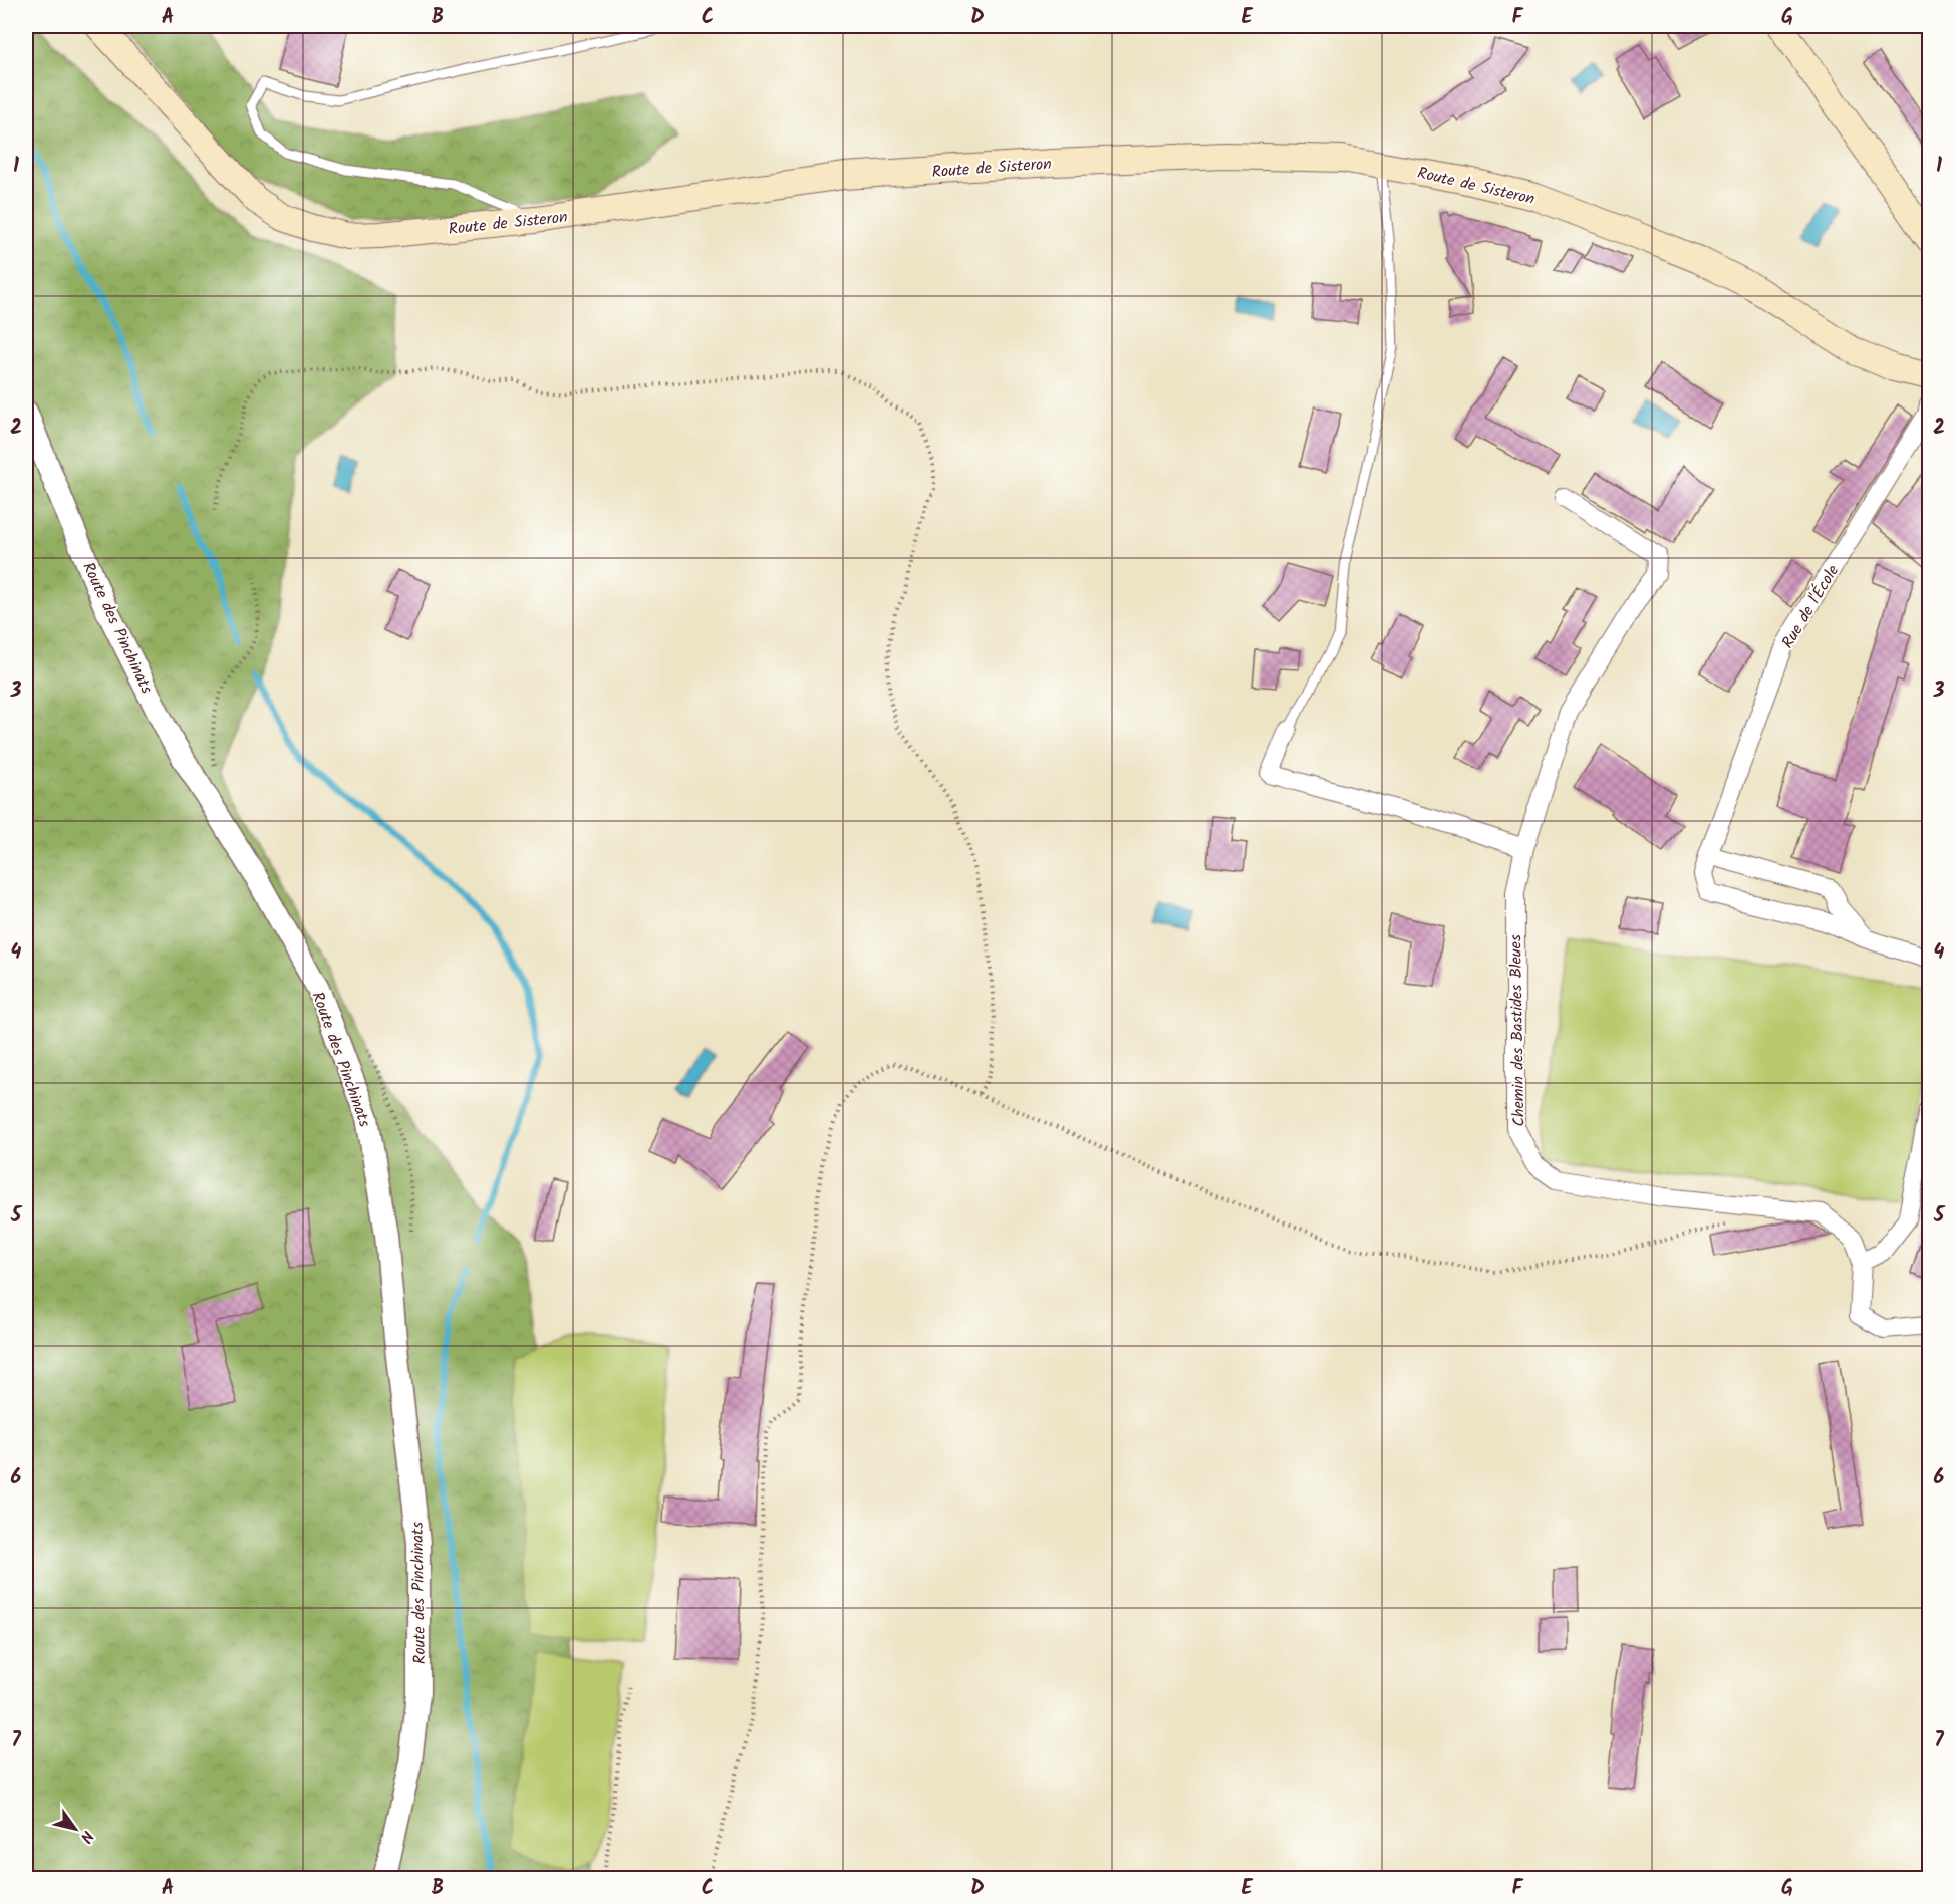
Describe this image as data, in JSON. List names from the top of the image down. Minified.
{"streets":{"main road":["Route de Sisteron"],"street":["Rue de l'École","Route des Pinchinats","Chemin des Bastides Bleues"]},"north":"bottom right","grid":{"columns":["A","B","C","D","E","F","G"],"rows":["1","2","3","4","5","6","7"]}}
